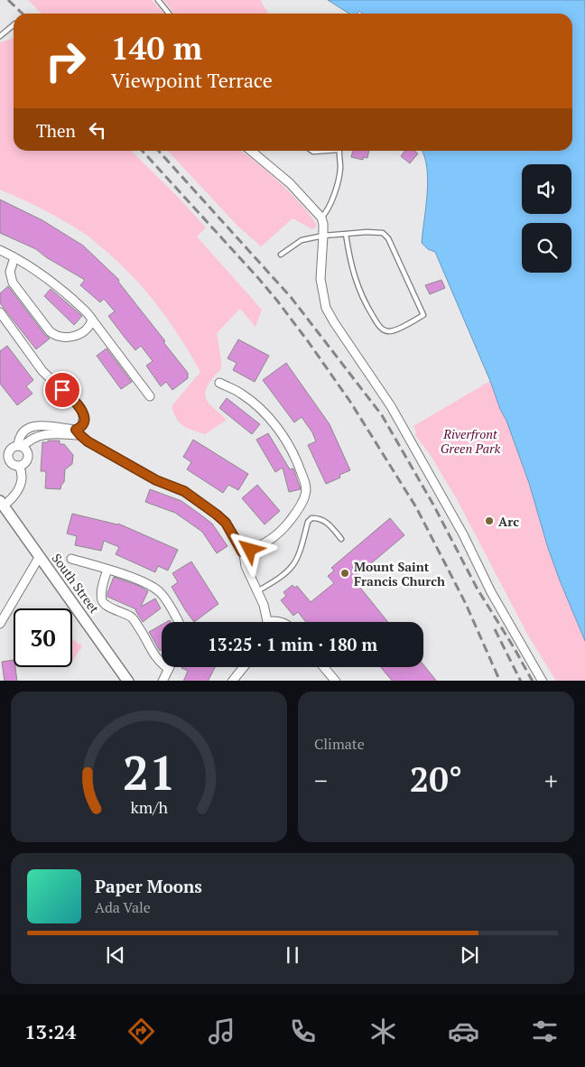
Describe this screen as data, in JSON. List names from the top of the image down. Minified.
{"streets":{"street":["South Street"]},"parks":["Riverfront Green Park"],"places":["Arc","Mount Saint Francis Church"],"page":{"turn":["140 m","Viewpoint Terrace"],"then":"Then","limit":"30","trip":"13:25 · 1 min · 180 m","tile":"Climate","heat":["−","20°","+"],"song":["Paper Moons","Ada Vale"],"tabs":"13:24","gauge":["21","km/h"]}}
